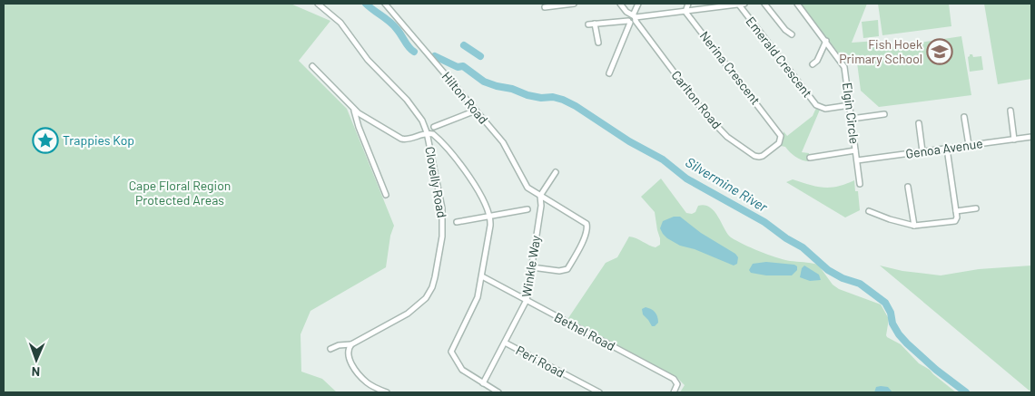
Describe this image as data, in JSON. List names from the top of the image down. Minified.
{"streets":{"street":["Emerald Crescent","Nerina Crescent","Hilton Road","Carlton Road","Elgin Circle","Genoa Avenue","Clovelly Road","Winkle Way","Bethel Road","Peri Road"]},"crossings":[["Emerald Crescent","Elgin Circle"],["Nerina Crescent","Carlton Road"],["Hilton Road","Winkle Way"],["Elgin Circle","Genoa Avenue"],["Winkle Way","Bethel Road"],["Winkle Way","Peri Road"]],"water":["Silvermine River"],"parks":["Cape Floral Region Protected Areas"],"places":{"school or university":["Fish Hoek Primary School"],"place":["Trappies Kop"]},"north":"bottom"}
